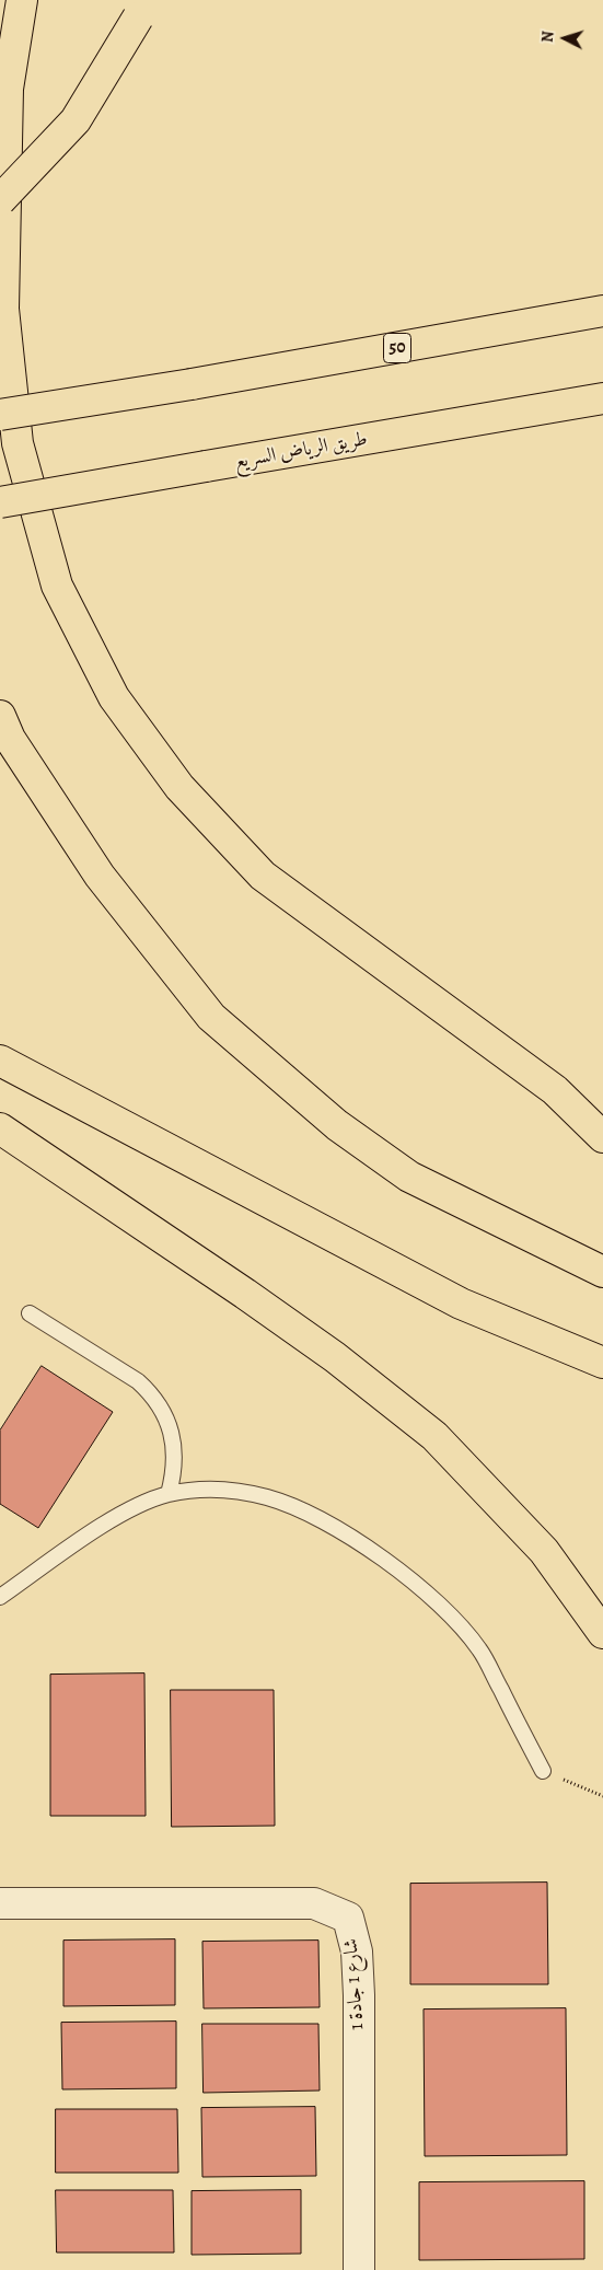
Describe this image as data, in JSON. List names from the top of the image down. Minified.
{"streets":{"highway":["50","طريق الرياض السريع"],"street":["شارع 1 جادة 1"]},"north":"left"}
